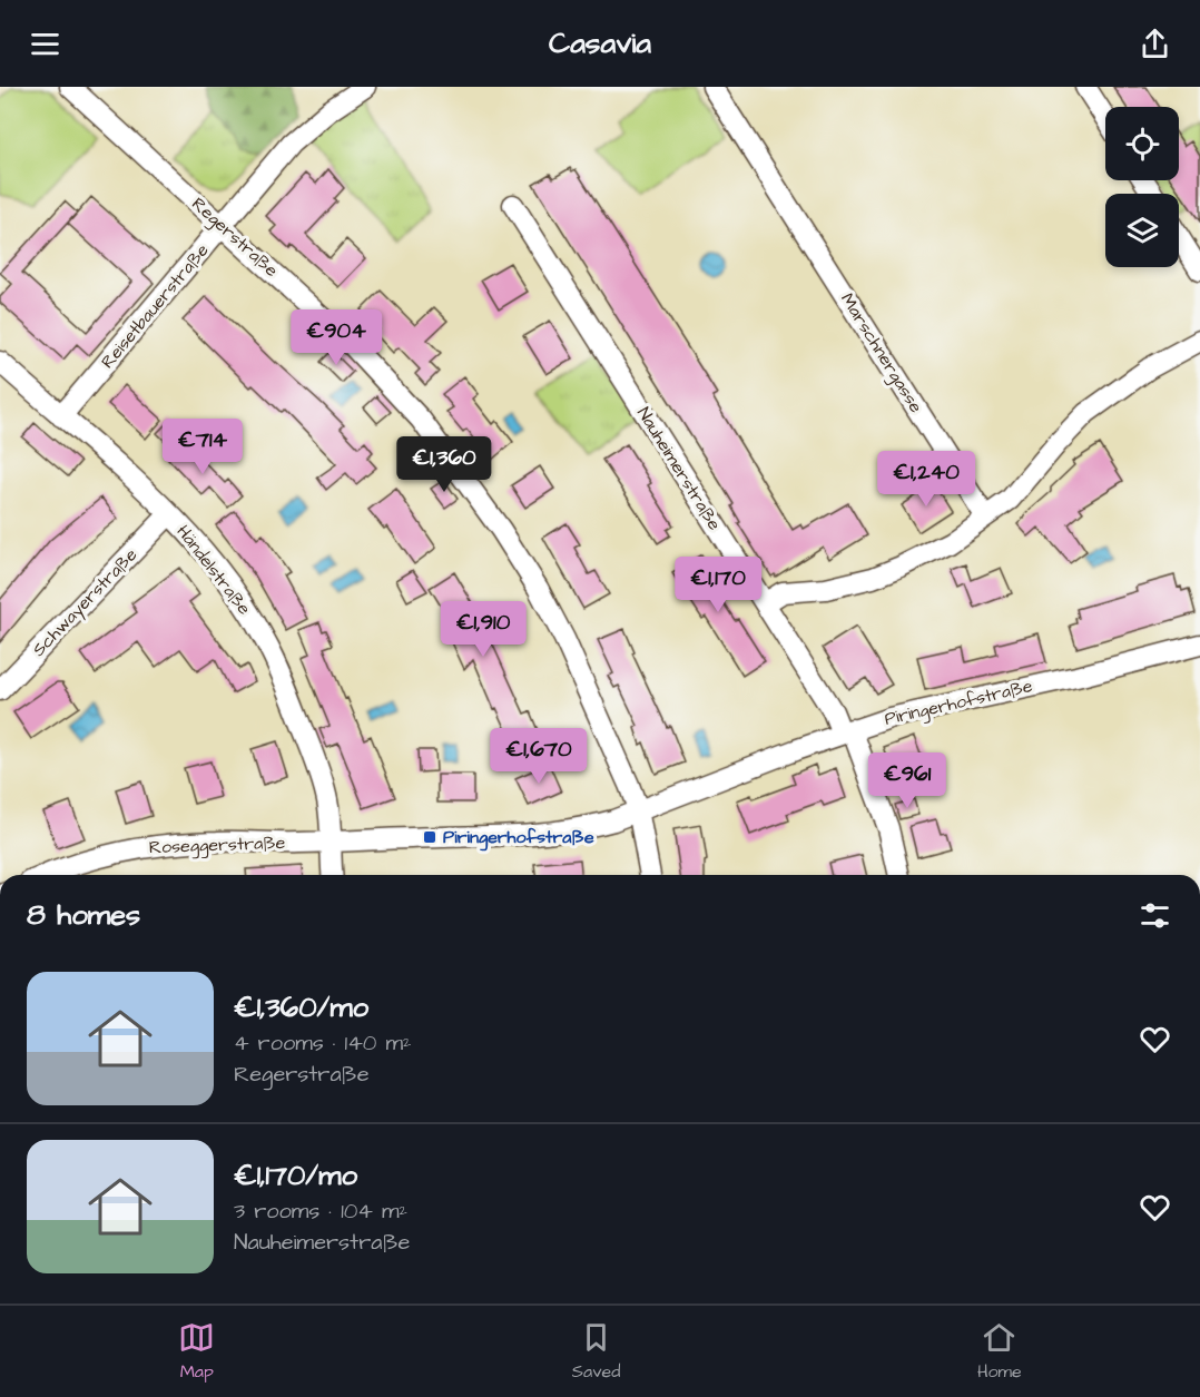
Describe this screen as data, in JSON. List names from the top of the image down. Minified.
{"streets":{"street":["Regerstraße","Reisetbauerstraße","Marschnergasse","Nauheimerstraße","Händelstraße","Schwayerstraße","Piringerhofstraße","Roseggerstraße"]},"crossings":[["Regerstraße","Reisetbauerstraße"],["Regerstraße","Piringerhofstraße"],["Reisetbauerstraße","Händelstraße"],["Nauheimerstraße","Piringerhofstraße"],["Händelstraße","Schwayerstraße"],["Händelstraße","Piringerhofstraße"],["Händelstraße","Roseggerstraße"],["Piringerhofstraße","Roseggerstraße"]],"places":{"transit":["Piringerhofstraße"]},"page":{"header":"Casavia","price":["€904","€714","€1,360","€1,240","€1,170","€1,910","€1,670","€961"],"heading":"8 homes","list":[{"name":"€1,360/mo","note":"4 rooms · 140 m² · Regerstraße"},{"name":"€1,170/mo","note":"3 rooms · 104 m² · Nauheimerstraße"}],"tabs":["Map","Saved","Home"]}}
